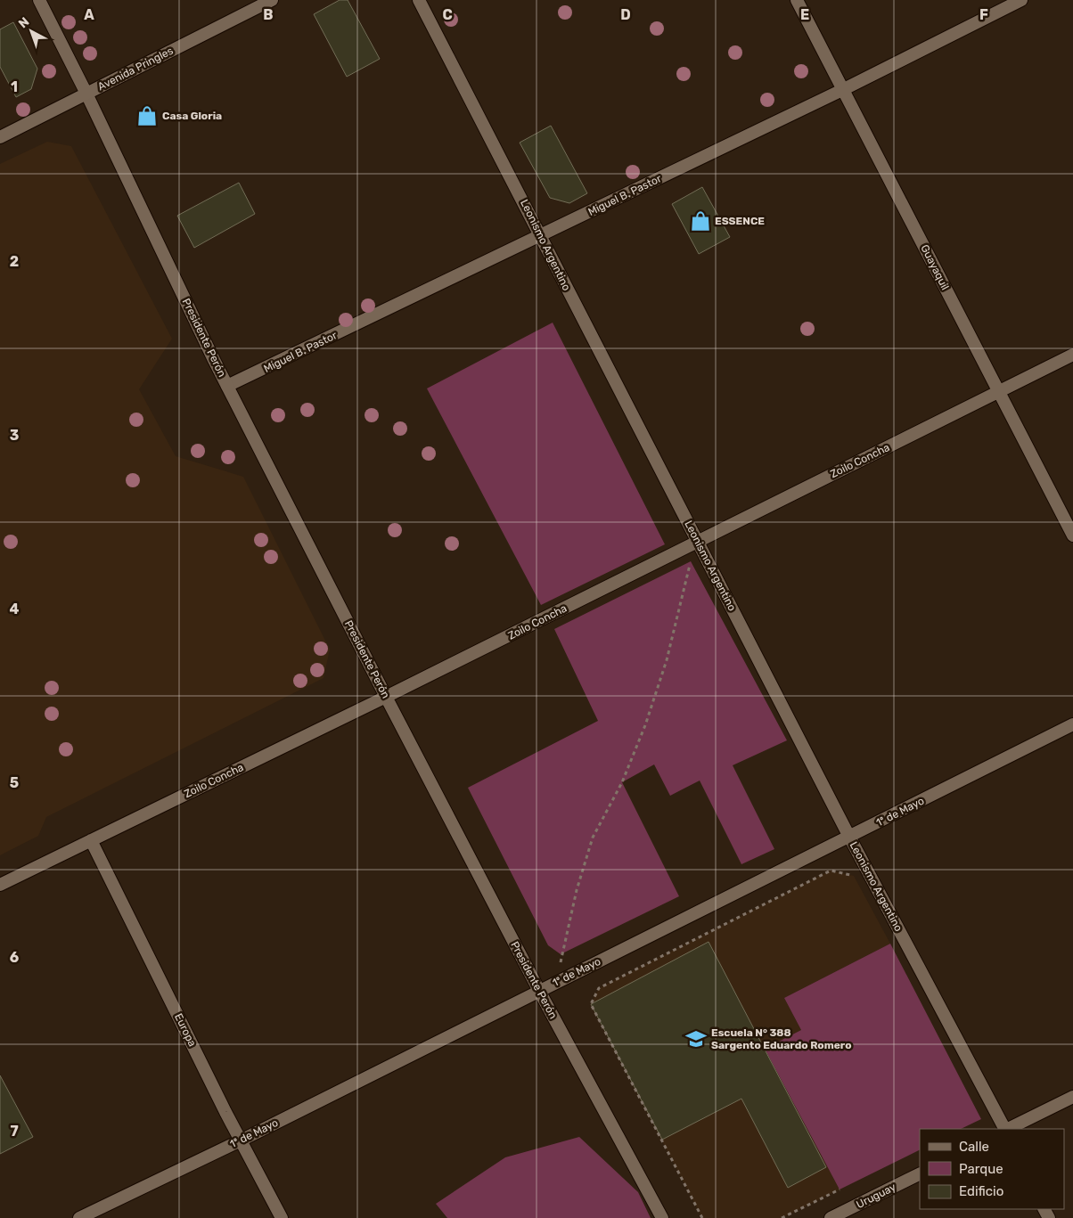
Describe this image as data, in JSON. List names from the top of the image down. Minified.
{"streets":{"street":["Avenida Pringles","Miguel B. Pastor","Leonismo Argentino","Guayaquil","Presidente Perón","Zoilo Concha","1º de Mayo","Europa","Uruguay"]},"crossings":[["Avenida Pringles","Presidente Perón"],["Miguel B. Pastor","Leonismo Argentino"],["Miguel B. Pastor","Guayaquil"],["Miguel B. Pastor","Presidente Perón"],["Leonismo Argentino","Zoilo Concha"],["Leonismo Argentino","1º de Mayo"],["Guayaquil","Zoilo Concha"],["Presidente Perón","Zoilo Concha"],["Presidente Perón","1º de Mayo"],["Zoilo Concha","Europa"],["1º de Mayo","Europa"]],"places":{"shop":["Casa Gloria","ESSENCE"],"school or university":["Escuela N° 388 Sargento Eduardo Romero"]},"legend":["Calle","Parque","Edificio"],"north":"top left","grid":{"columns":["A","B","C","D","E","F"],"rows":["1","2","3","4","5","6","7"]}}
